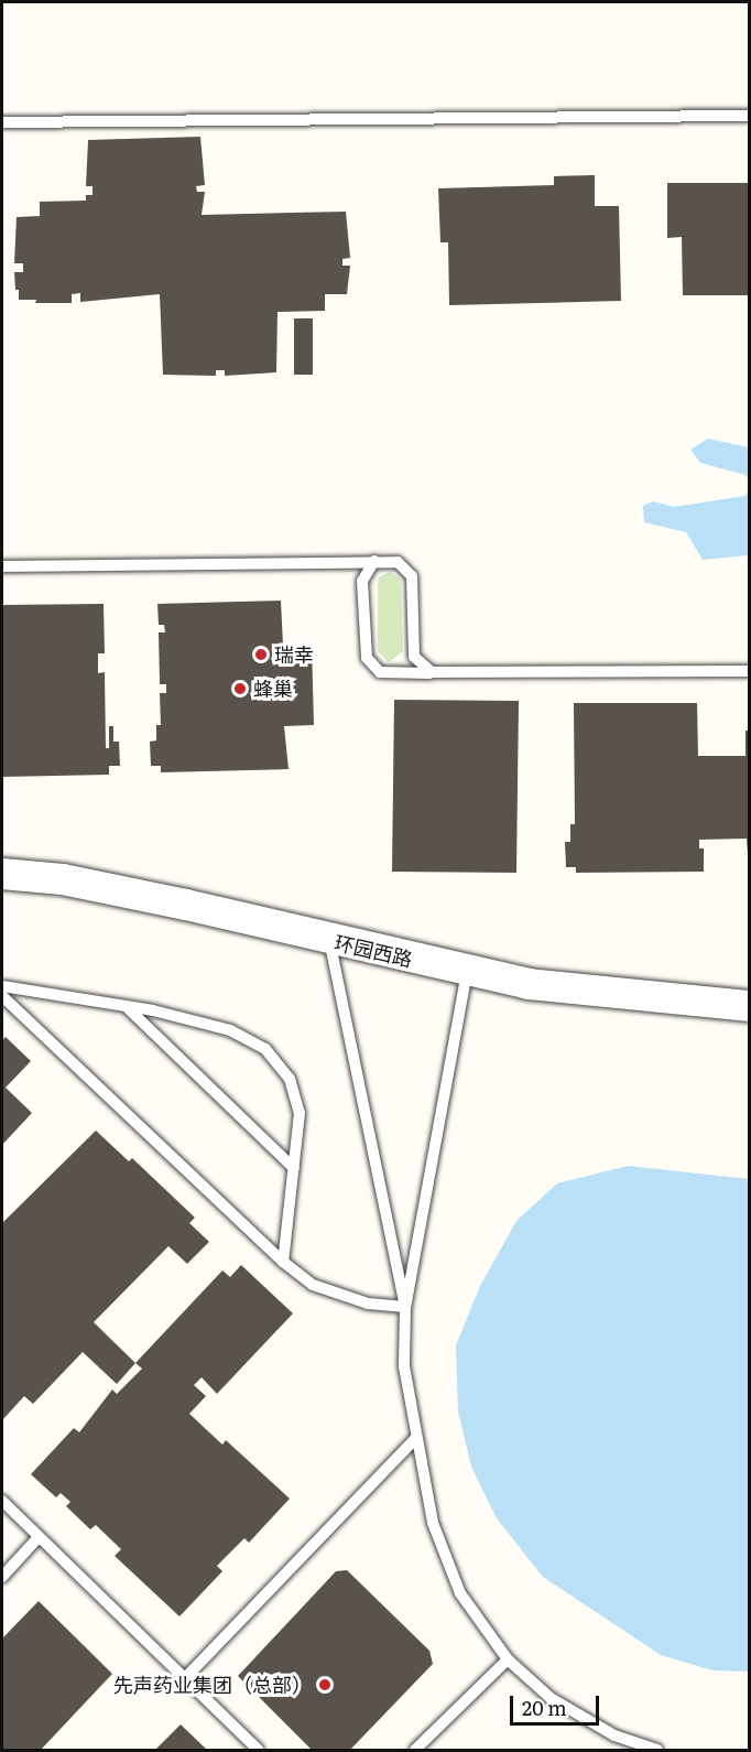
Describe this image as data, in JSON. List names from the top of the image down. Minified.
{"streets":{"street":["环园西路"]},"places":["瑞幸","蜂巢","先声药业集团（总部）"],"scale_bar":"20 m"}
